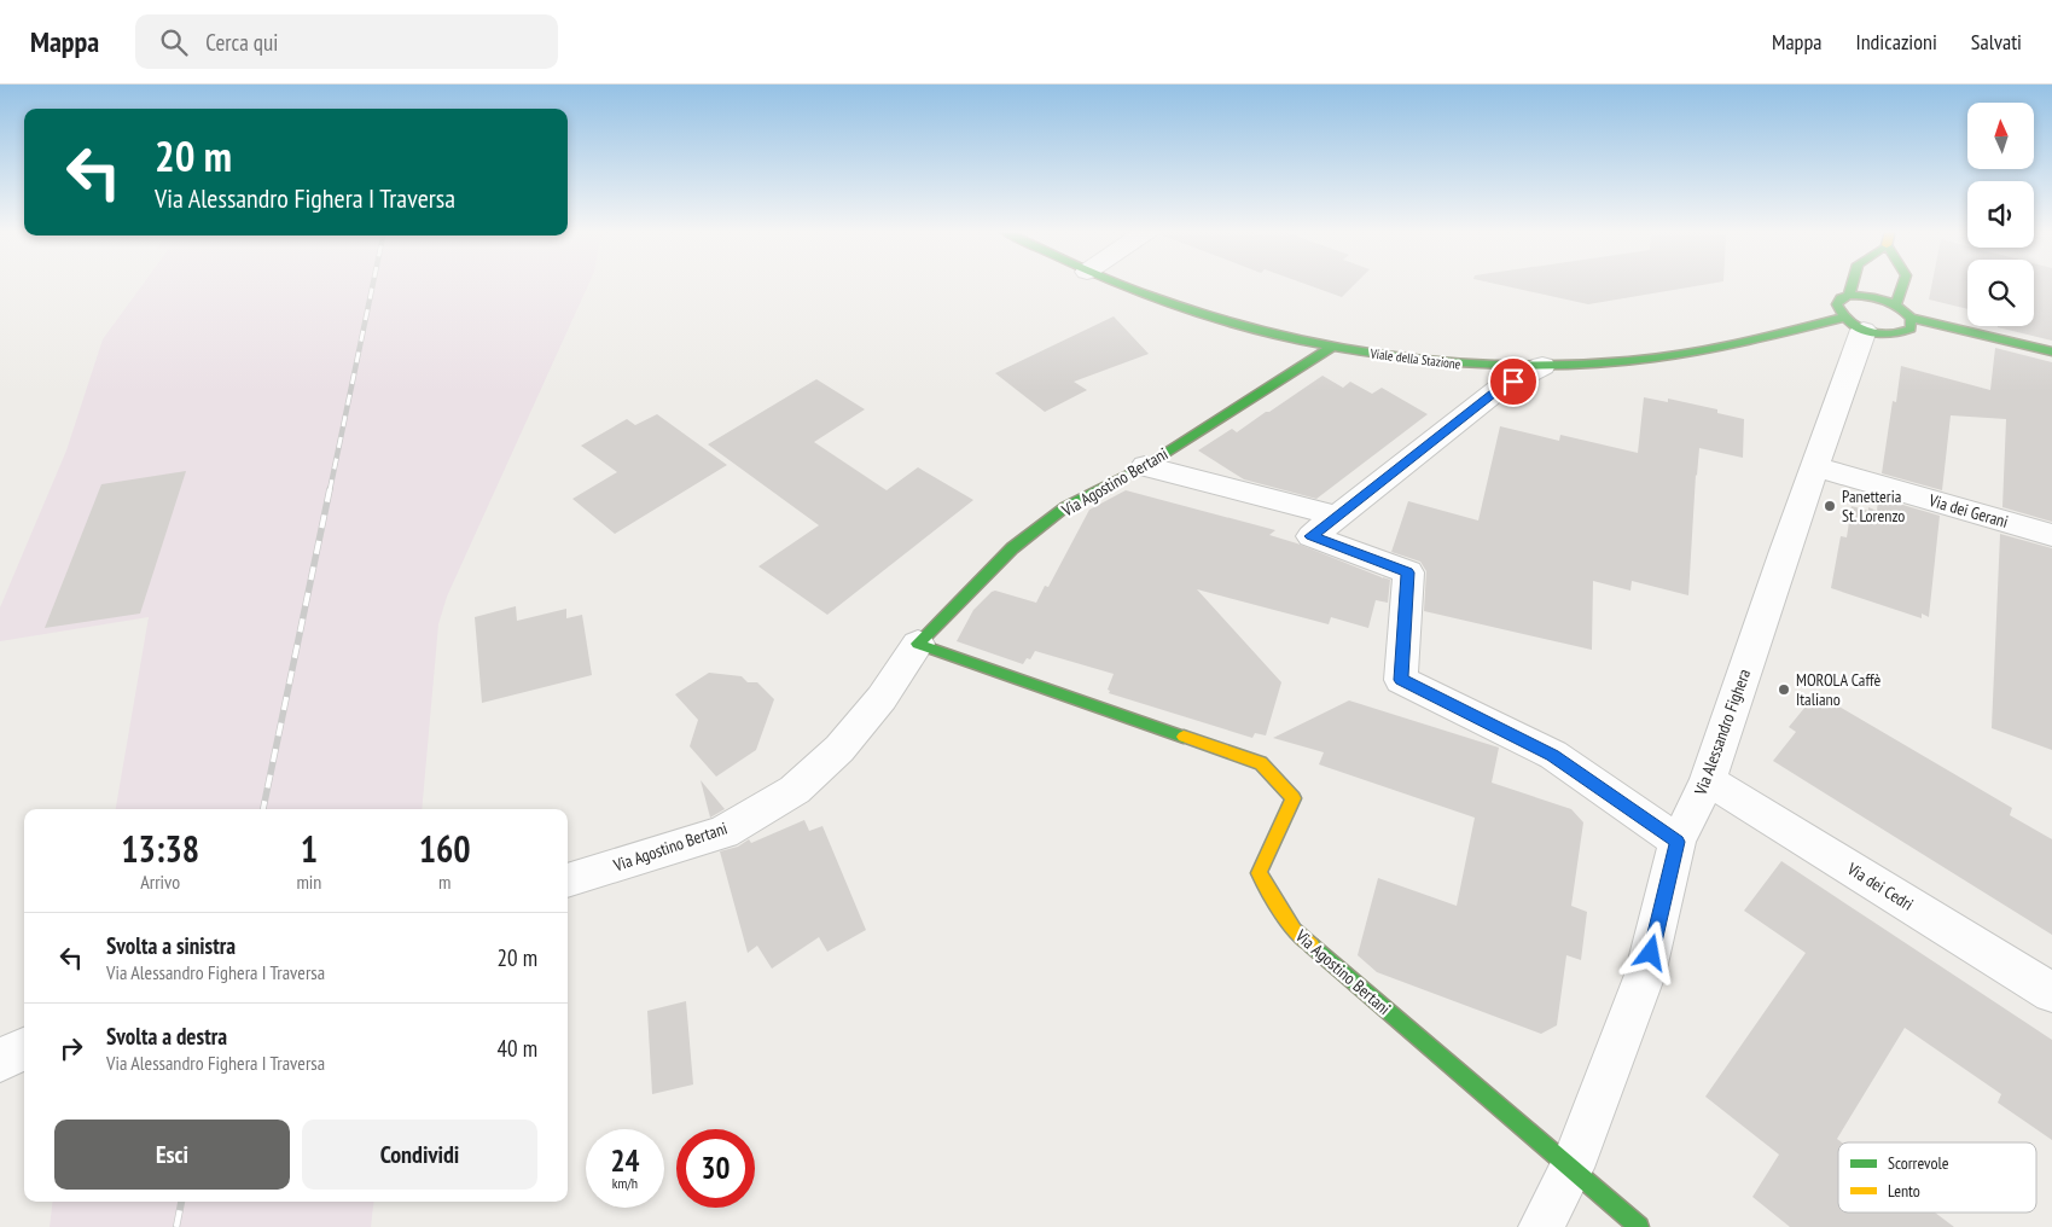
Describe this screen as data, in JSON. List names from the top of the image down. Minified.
{"streets":{"main road":["Viale della Stazione","Via Agostino Bertani"],"street":["Via dei Gerani","Via Alessandro Fighera","Via dei Cedri"]},"crossings":[["Viale della Stazione","Via Agostino Bertani"],["Viale della Stazione","Via Alessandro Fighera"],["Via Agostino Bertani","Via Alessandro Fighera"],["Via dei Gerani","Via Alessandro Fighera"],["Via Alessandro Fighera","Via dei Cedri"]],"places":["Panetteria St. Lorenzo","MOROLA Caffè Italiano"],"legend":["Scorrevole","Lento"],"north":"top","page":{"header":"Mappa","search":"Cerca qui","nav":["Mappa","Indicazioni","Salvati"],"turn":["20 m","Via Alessandro Fighera I Traversa"],"eta":["13:38","Arrivo","1","min","160","m"],"list":[{"name":"Svolta a sinistra","note":"Via Alessandro Fighera I Traversa","value":"20 m"},{"name":"Svolta a destra","note":"Via Alessandro Fighera I Traversa","value":"40 m"}],"buttons":["Esci","Condividi"],"speed":"24 km/h","limit":"30"}}
